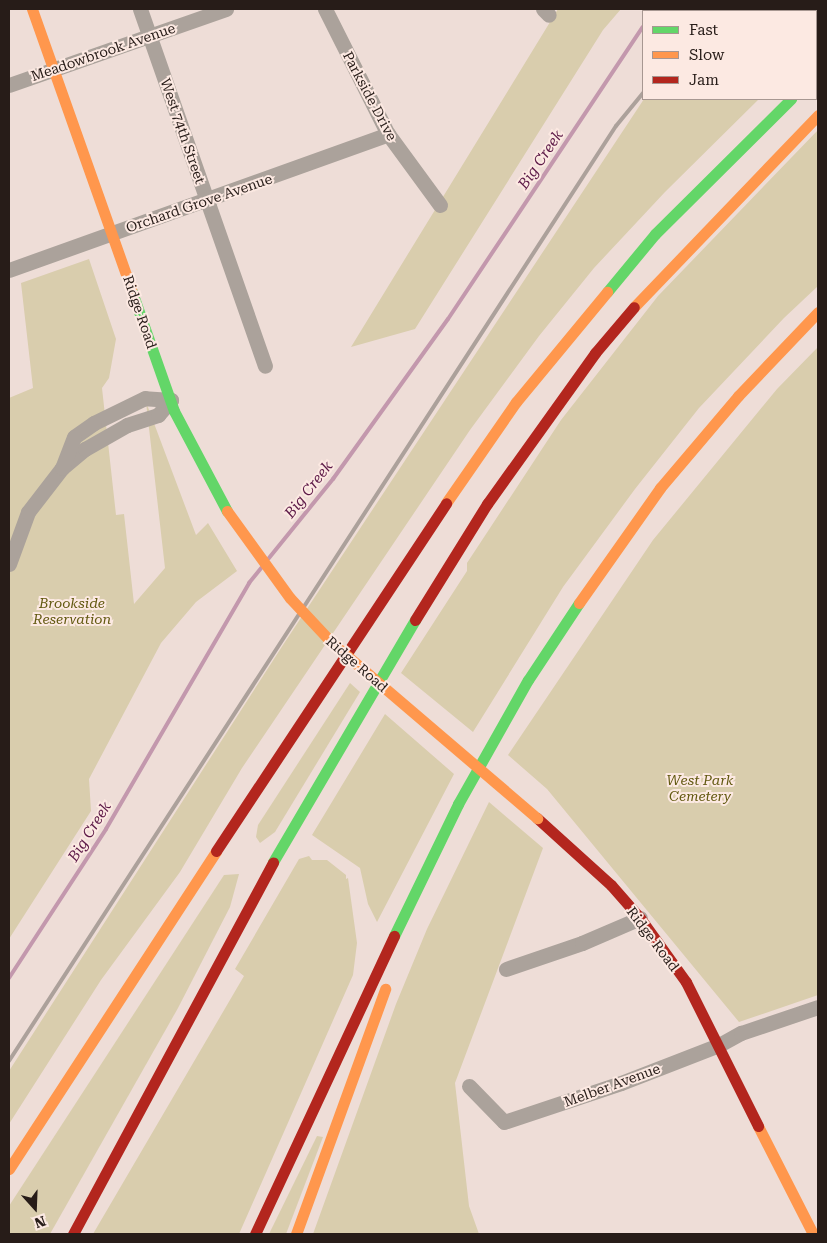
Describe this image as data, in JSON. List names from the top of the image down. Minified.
{"streets":{"main road":["Ridge Road"],"street":["Meadowbrook Avenue","Parkside Drive","West 74th Street","Orchard Grove Avenue","Melber Avenue"]},"crossings":[["Meadowbrook Avenue","West 74th Street"],["Meadowbrook Avenue","Ridge Road"],["Parkside Drive","Orchard Grove Avenue"],["West 74th Street","Orchard Grove Avenue"],["Orchard Grove Avenue","Ridge Road"],["Ridge Road","Melber Avenue"]],"water":["Big Creek"],"parks":["Brookside Reservation","West Park Cemetery"],"legend":["Fast","Slow","Jam"],"north":"bottom"}
